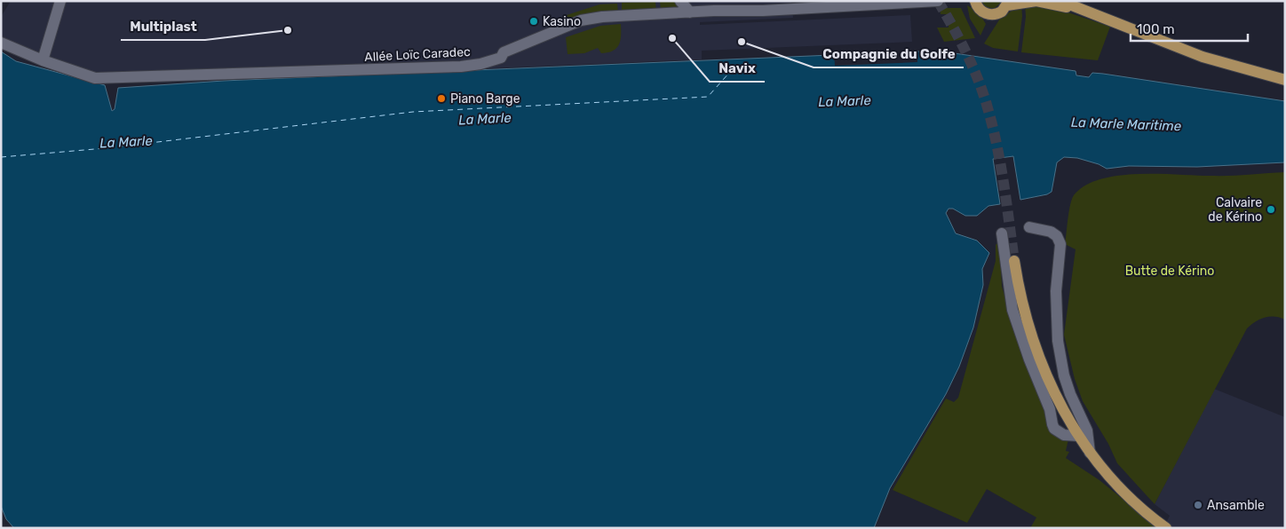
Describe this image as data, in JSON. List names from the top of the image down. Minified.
{"streets":{"street":["Allée Loïc Caradec"]},"water":["La Marle","La Marle Maritime"],"parks":["Butte de Kérino"],"places":["Kasino","Multiplast","Navix","Compagnie du Golfe","Piano Barge","Calvaire de Kérino","Ansamble"],"scale_bar":"100 m"}
